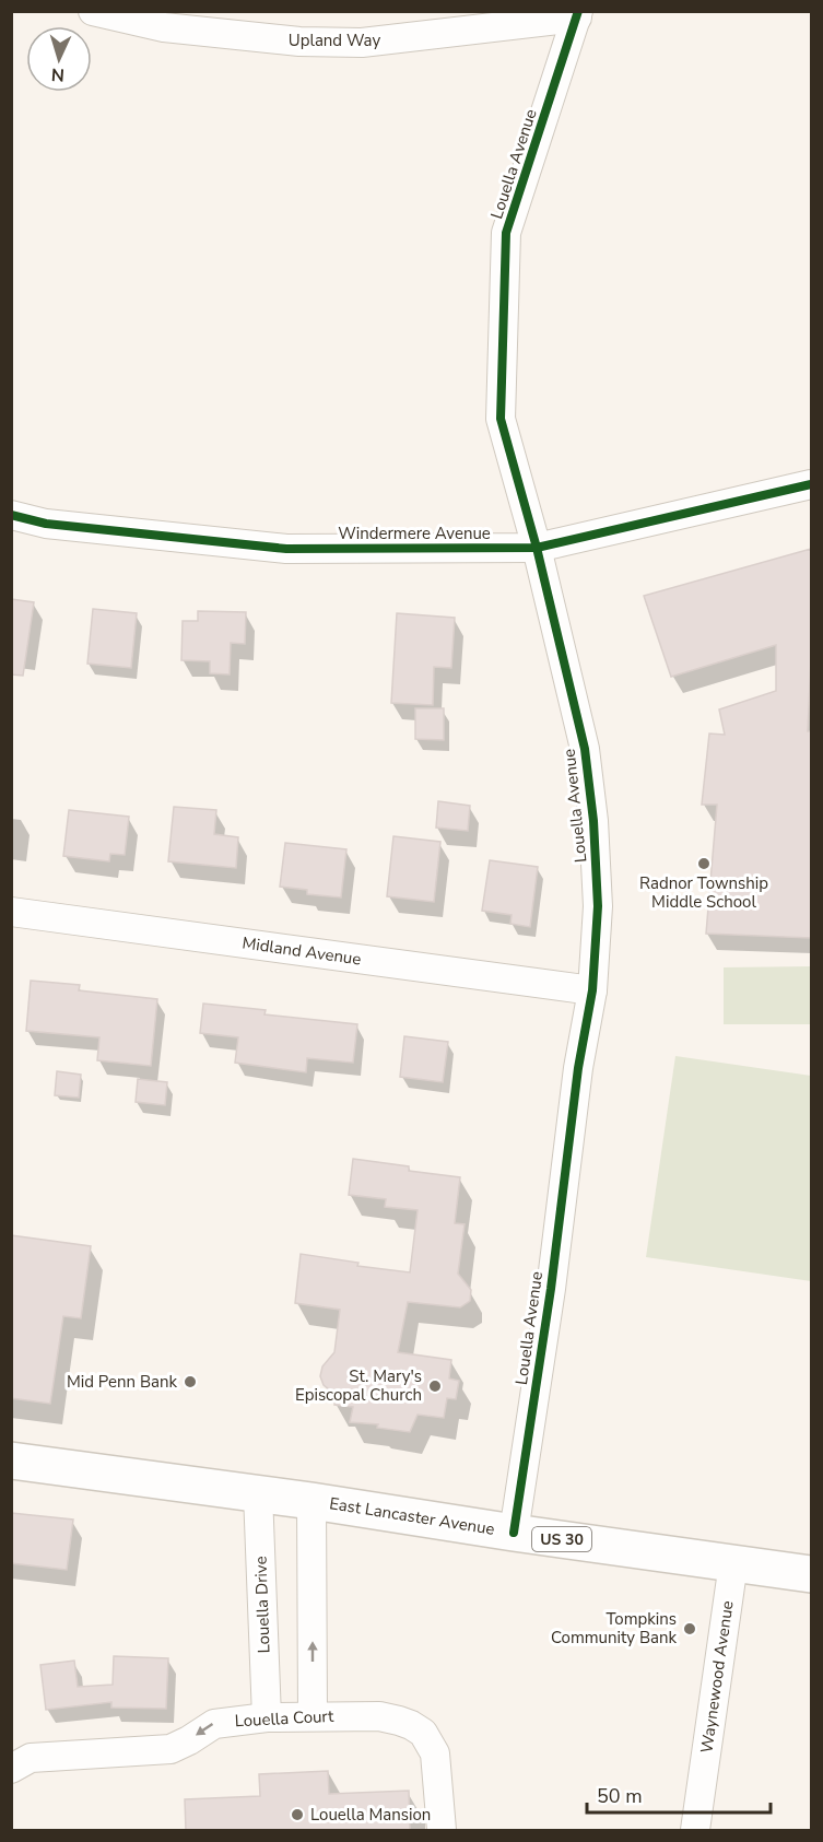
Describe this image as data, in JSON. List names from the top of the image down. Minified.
{"streets":{"highway":["East Lancaster Avenue","US 30"],"street":["Upland Way","Louella Avenue","Windermere Avenue","Midland Avenue","Louella Drive","Waynewood Avenue","Louella Court"]},"crossings":[["Upland Way","Louella Avenue"],["Louella Avenue","Windermere Avenue"],["Louella Avenue","Midland Avenue"],["Louella Avenue","East Lancaster Avenue"],["East Lancaster Avenue","Louella Drive"],["East Lancaster Avenue","Waynewood Avenue"],["Louella Drive","Louella Court"]],"one_way":["Louella Court"],"places":["Radnor Township Middle School","Mid Penn Bank","St. Mary's Episcopal Church","Tompkins Community Bank","Louella Mansion"],"scale_bar":"50 m","north":"bottom"}
